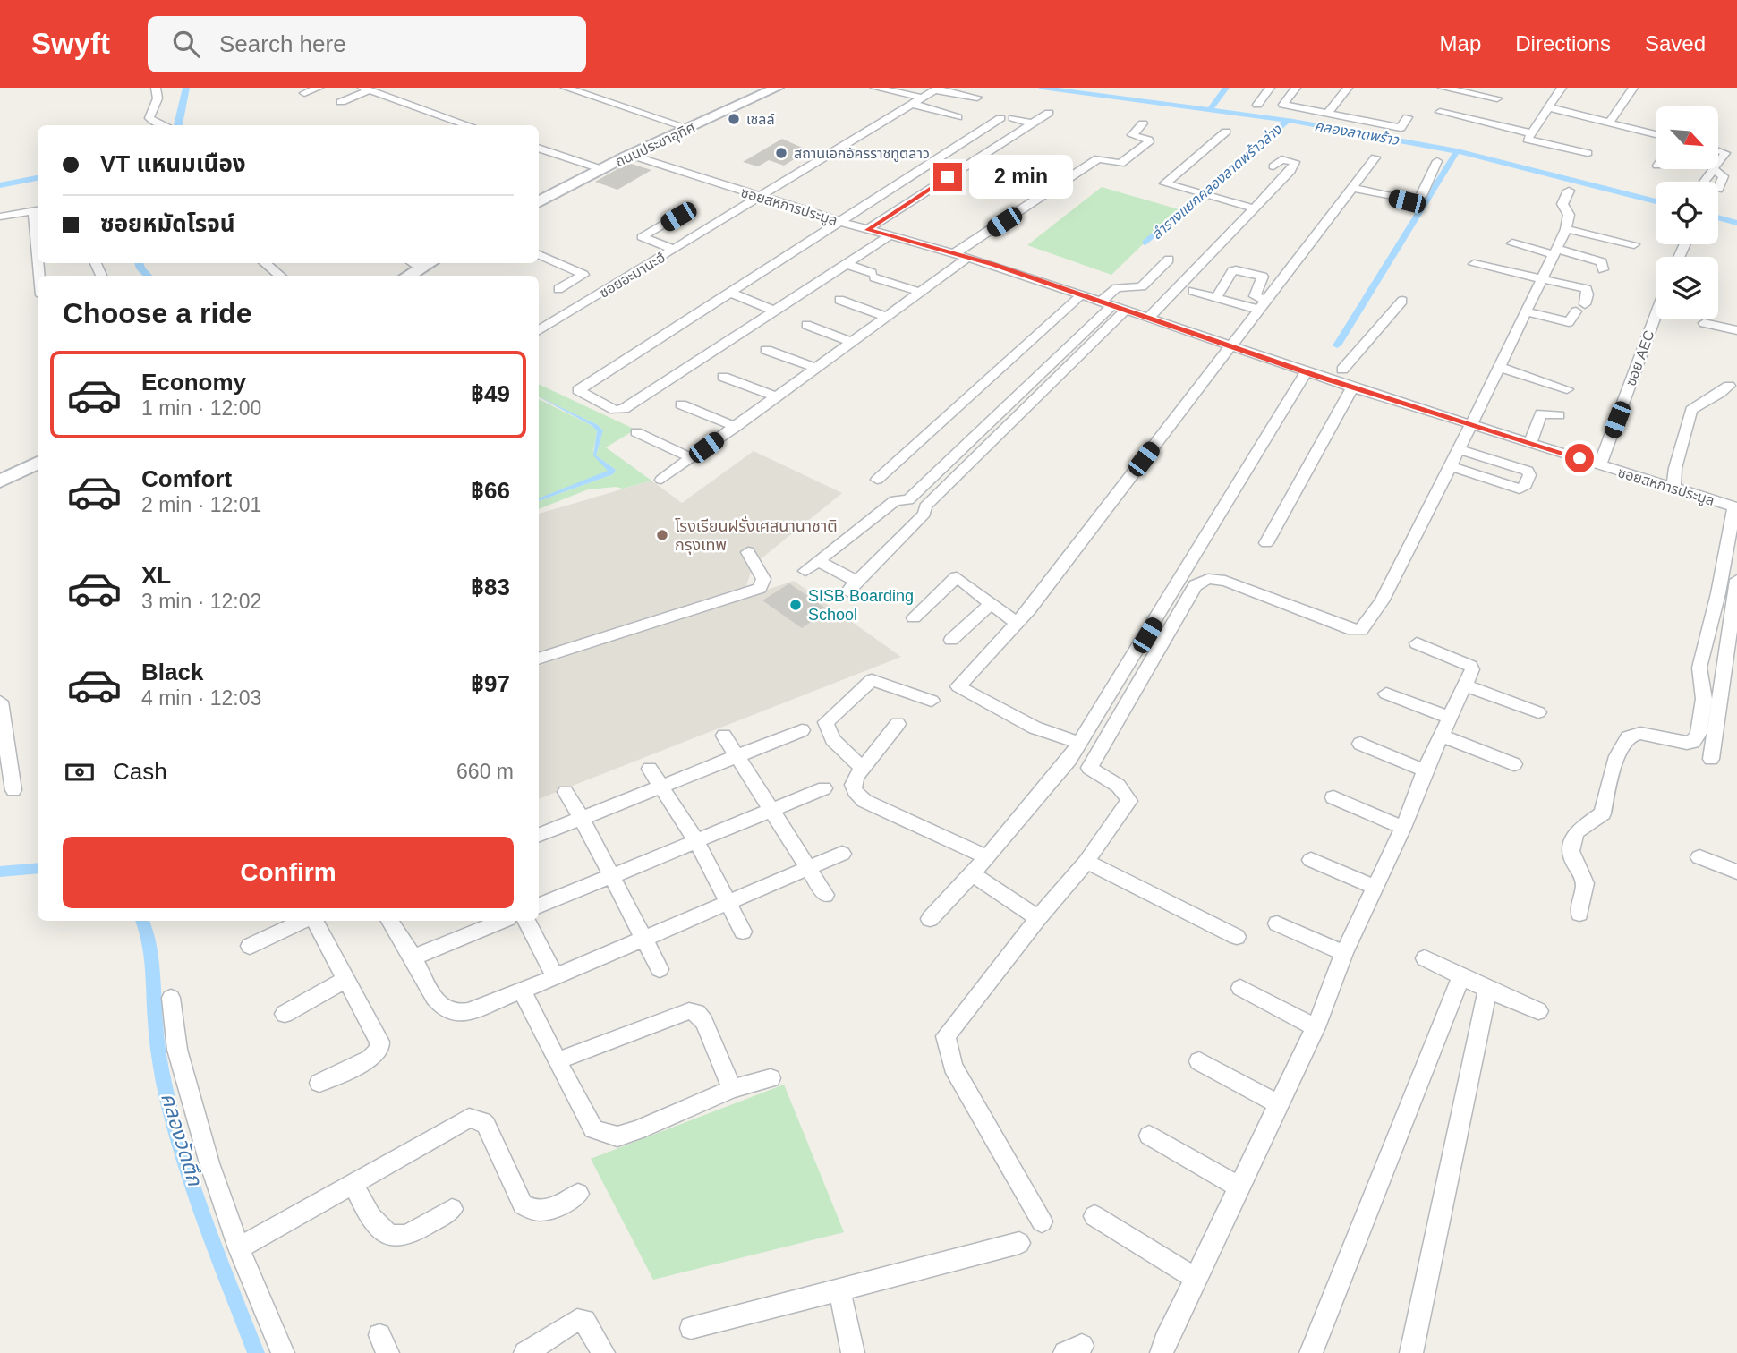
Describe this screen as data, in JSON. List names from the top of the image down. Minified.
{"streets":{"main road":["ถนนประชาอุทิศ"],"street":["ซอยสหการประมูล","ซอยอะมานะฮ์","ซอย AEC"]},"crossings":[["ถนนประชาอุทิศ","ซอยสหการประมูล"],["ซอยสหการประมูล","ซอยอะมานะฮ์"],["ซอยสหการประมูล","ซอย AEC"]],"water":["คลองลาดพร้าว","ลำรางแยกคลองลาดพร้าวล่าง","คลองวัดตึก"],"places":["เชลล์","สถานเอกอัครราชทูตลาว","โรงเรียนฝรั่งเศสนานาชาติ กรุงเทพ","SISB Boarding School"],"north":"bottom right","page":{"header":"Swyft","search":"Search here","nav":["Map","Directions","Saved"],"banner":["VT แหนมเนือง","ซอยหมัดโรจน์"],"bubble":"2 min","heading":"Choose a ride","list":[{"name":"Economy","note":"1 min · 12:00","value":"฿49"},{"name":"Comfort","note":"2 min · 12:01","value":"฿66"},{"name":"XL","note":"3 min · 12:02","value":"฿83"},{"name":"Black","note":"4 min · 12:03","value":"฿97"}],"pay":["Cash","660 m"],"buttons":"Confirm"}}
